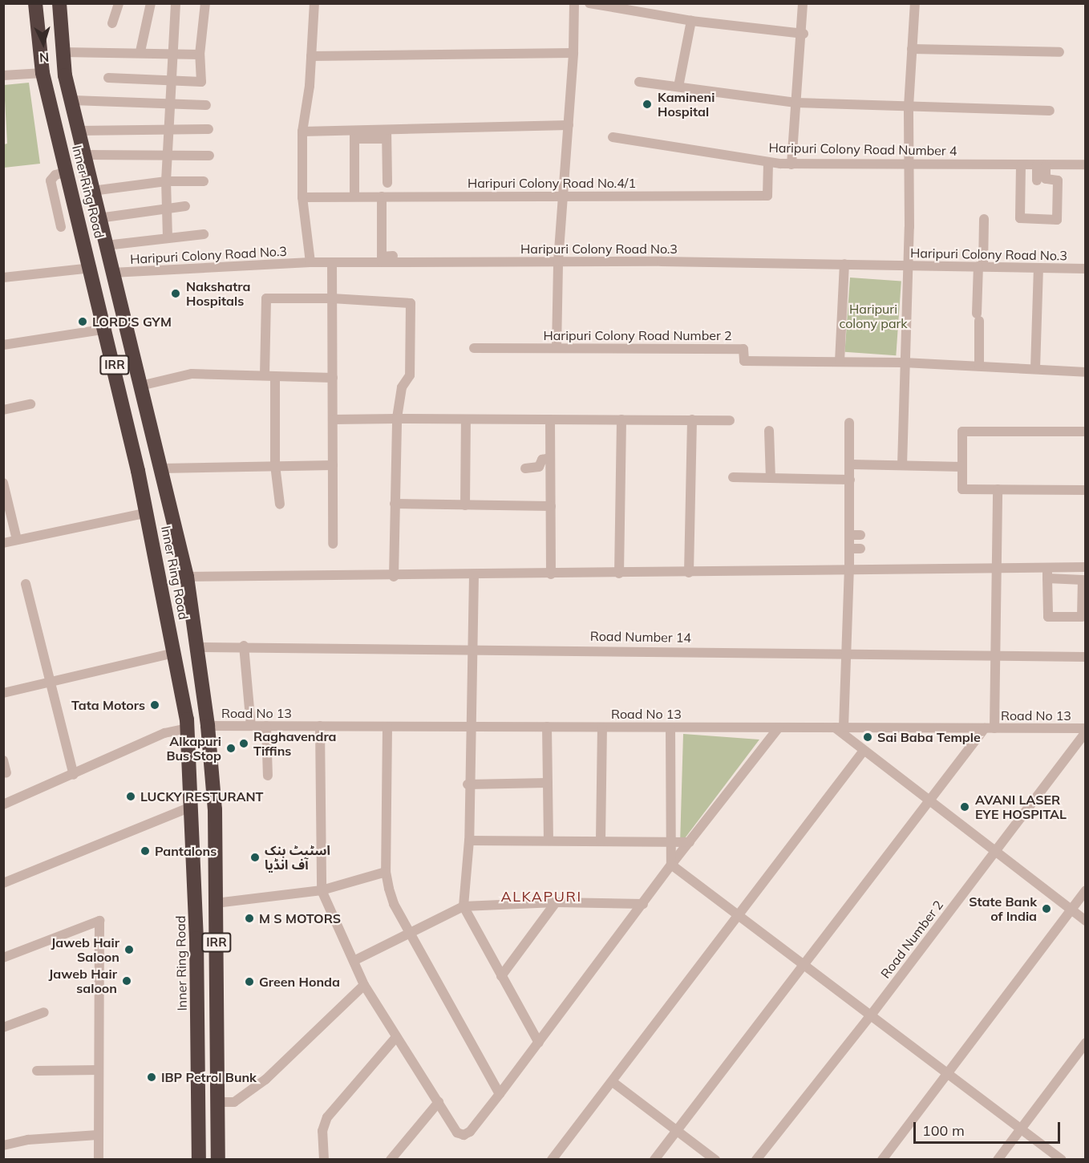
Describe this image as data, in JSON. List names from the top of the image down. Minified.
{"streets":{"highway":["Inner Ring Road","IRR"],"street":["Haripuri Colony Road Number 4","Haripuri Colony Road No.4/1","Haripuri Colony Road No.3","Haripuri Colony Road Number 2","Road Number 14","Road No 13","Road Number 2"]},"crossings":[["Haripuri Colony Road Number 4","Haripuri Colony Road No.4/1"],["Inner Ring Road","Haripuri Colony Road No.3"],["Inner Ring Road","Road Number 14"],["Inner Ring Road","Road No 13"],["Road No 13","Road Number 2"]],"districts":["ALKAPURI"],"parks":["Haripuri colony park"],"places":["Kamineni Hospital","Nakshatra Hospitals","LORD'S GYM","Tata Motors","Sai Baba Temple","Raghavendra Tiffins","Alkapuri Bus Stop","LUCKY RESTURANT","AVANI LASER EYE HOSPITAL","Pantalons","اسٹیٹ بنک آف انڈیا","State Bank of India","M S MOTORS","Jaweb Hair Saloon","Jaweb Hair saloon","Green Honda","IBP Petrol Bunk"],"scale_bar":"100 m","north":"bottom"}
